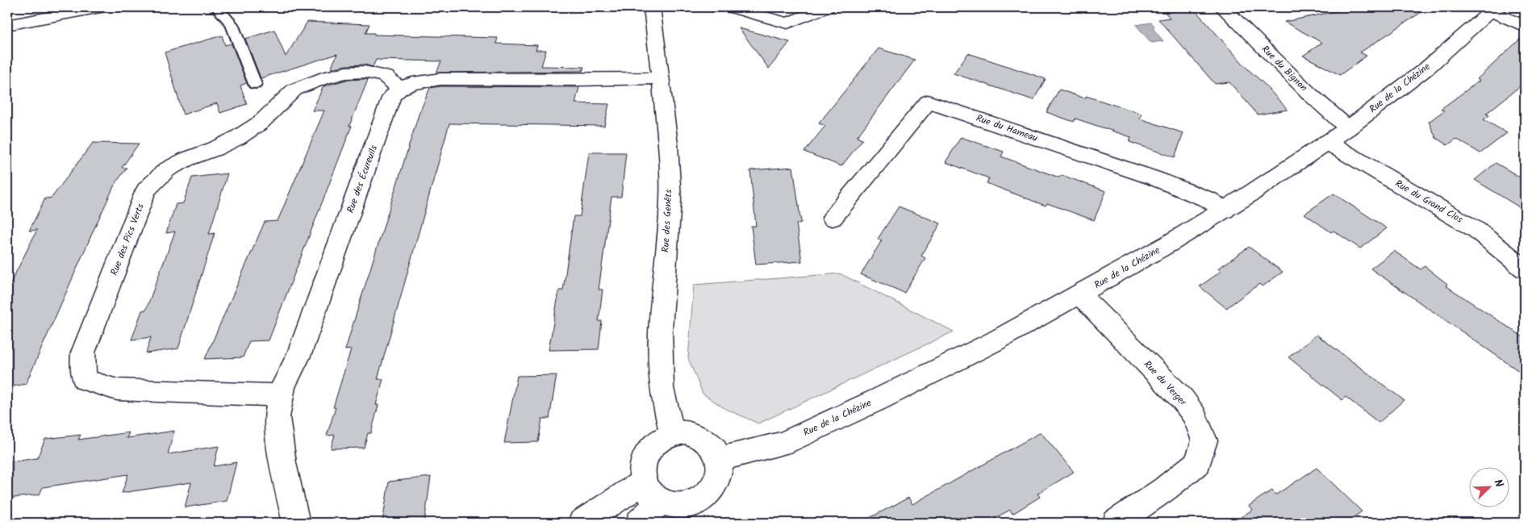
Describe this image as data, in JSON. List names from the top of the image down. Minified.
{"streets":{"street":["Rue du Bignon","Rue de la Chézine","Rue du Hameau","Rue des Écureuils","Rue du Grand Clos","Rue des Genêts","Rue des Pics Verts","Rue du Verger"]},"crossings":[["Rue du Bignon","Rue de la Chézine"],["Rue de la Chézine","Rue du Hameau"],["Rue de la Chézine","Rue du Grand Clos"],["Rue de la Chézine","Rue des Genêts"],["Rue de la Chézine","Rue du Verger"],["Rue des Écureuils","Rue des Pics Verts"]],"north":"top right"}
